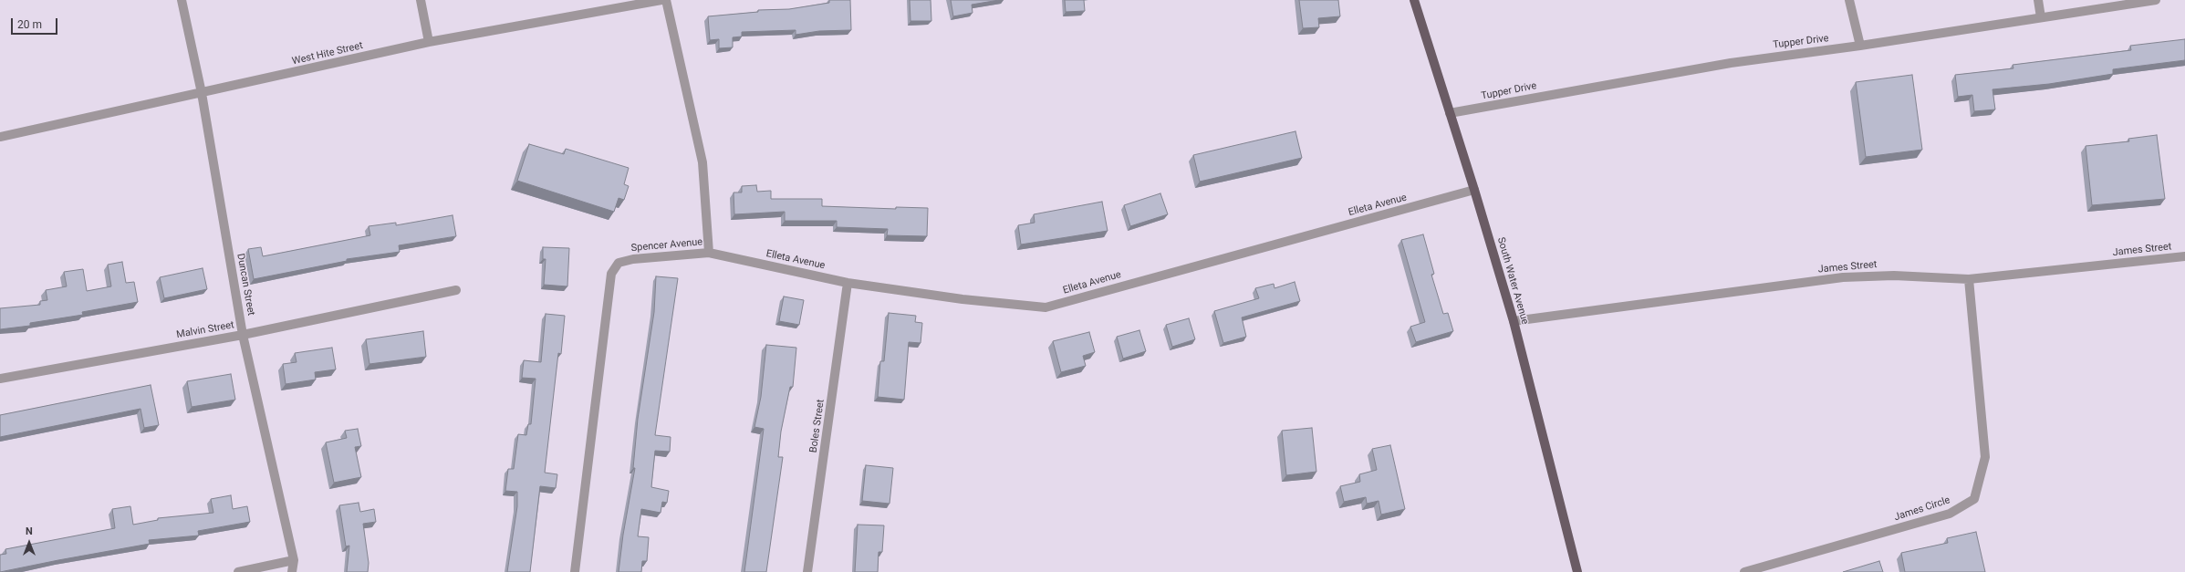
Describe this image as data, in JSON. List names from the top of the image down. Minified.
{"streets":{"main road":["South Water Avenue"],"street":["Tupper Drive","West Hite Street","Elleta Avenue","Spencer Avenue","James Street","Duncan Street","Malvin Street","Boles Street","James Circle"]},"crossings":[["Tupper Drive","South Water Avenue"],["West Hite Street","Duncan Street"],["Elleta Avenue","Spencer Avenue"],["Elleta Avenue","South Water Avenue"],["Elleta Avenue","Boles Street"],["James Street","South Water Avenue"],["James Street","James Circle"],["Duncan Street","Malvin Street"]],"scale_bar":"20 m","north":"top"}
